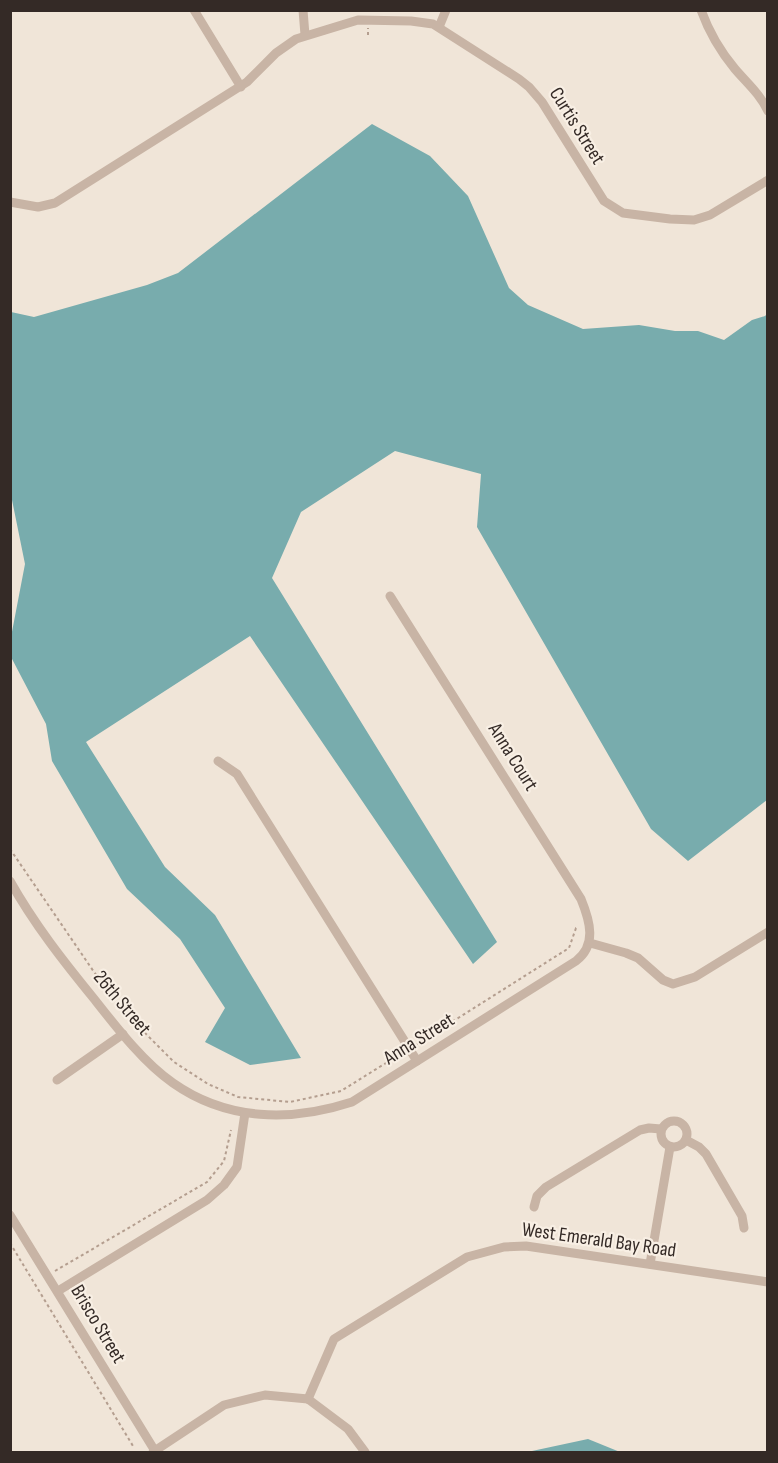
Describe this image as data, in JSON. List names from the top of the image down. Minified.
{"streets":{"street":["Curtis Street","Anna Court","26th Street","Anna Street","West Emerald Bay Road","Brisco Street"]},"crossings":[["Anna Court","Anna Street"],["26th Street","Anna Street"]]}
